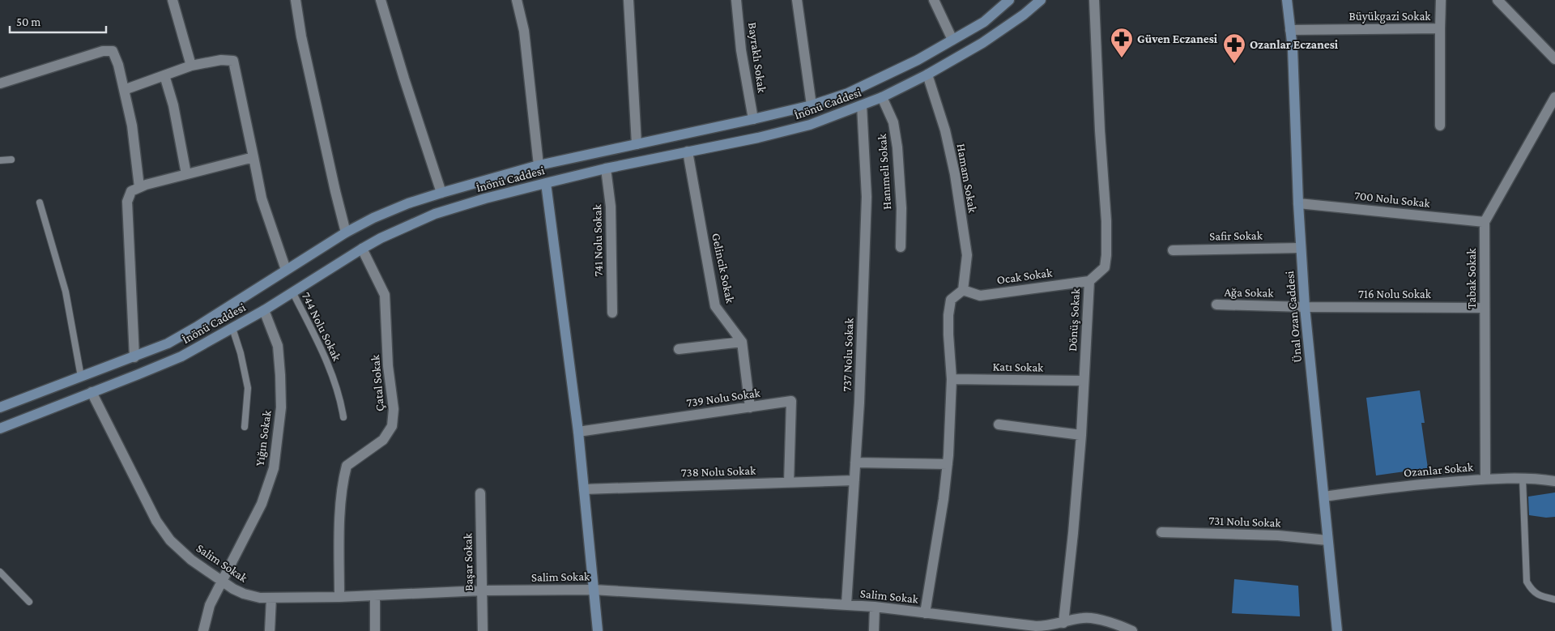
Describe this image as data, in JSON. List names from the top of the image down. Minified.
{"streets":{"main road":["İnönü Caddesi","Ünal Ozan Caddesi"],"street":["Büyükgazi Sokak","Bayraklı Sokak","Hanımeli Sokak","Hamam Sokak","700 Nolu Sokak","Safir Sokak","741 Nolu Sokak","Gelincik Sokak","Ocak Sokak","Tabak Sokak","Ağa Sokak","716 Nolu Sokak","Dönüş Sokak","737 Nolu Sokak","Katı Sokak","Çatal Sokak","739 Nolu Sokak","Yığın Sokak","Ozanlar Sokak","738 Nolu Sokak","731 Nolu Sokak","Başar Sokak","Salim Sokak"],"lane":["744 Nolu Sokak"]},"crossings":[["Büyükgazi Sokak","Ünal Ozan Caddesi"],["Bayraklı Sokak","İnönü Caddesi"],["İnönü Caddesi","Hanımeli Sokak"],["İnönü Caddesi","Hamam Sokak"],["İnönü Caddesi","741 Nolu Sokak"],["İnönü Caddesi","Gelincik Sokak"],["İnönü Caddesi","744 Nolu Sokak"],["İnönü Caddesi","737 Nolu Sokak"],["İnönü Caddesi","Çatal Sokak"],["İnönü Caddesi","Yığın Sokak"],["İnönü Caddesi","Salim Sokak"],["Hamam Sokak","Ocak Sokak"],["700 Nolu Sokak","Tabak Sokak"],["700 Nolu Sokak","Ünal Ozan Caddesi"],["Safir Sokak","Ünal Ozan Caddesi"],["Gelincik Sokak","739 Nolu Sokak"],["Ocak Sokak","Dönüş Sokak"],["Tabak Sokak","716 Nolu Sokak"],["Tabak Sokak","Ozanlar Sokak"],["Ağa Sokak","716 Nolu Sokak"],["Ağa Sokak","Ünal Ozan Caddesi"],["716 Nolu Sokak","Ünal Ozan Caddesi"],["Ünal Ozan Caddesi","Ozanlar Sokak"],["Ünal Ozan Caddesi","731 Nolu Sokak"],["Dönüş Sokak","Katı Sokak"],["Dönüş Sokak","Salim Sokak"],["737 Nolu Sokak","738 Nolu Sokak"],["737 Nolu Sokak","Salim Sokak"],["Çatal Sokak","Salim Sokak"],["739 Nolu Sokak","738 Nolu Sokak"],["Yığın Sokak","Salim Sokak"],["Başar Sokak","Salim Sokak"]],"places":{"pharmacy":["Güven Eczanesi","Ozanlar Eczanesi"]},"scale_bar":"50 m"}
